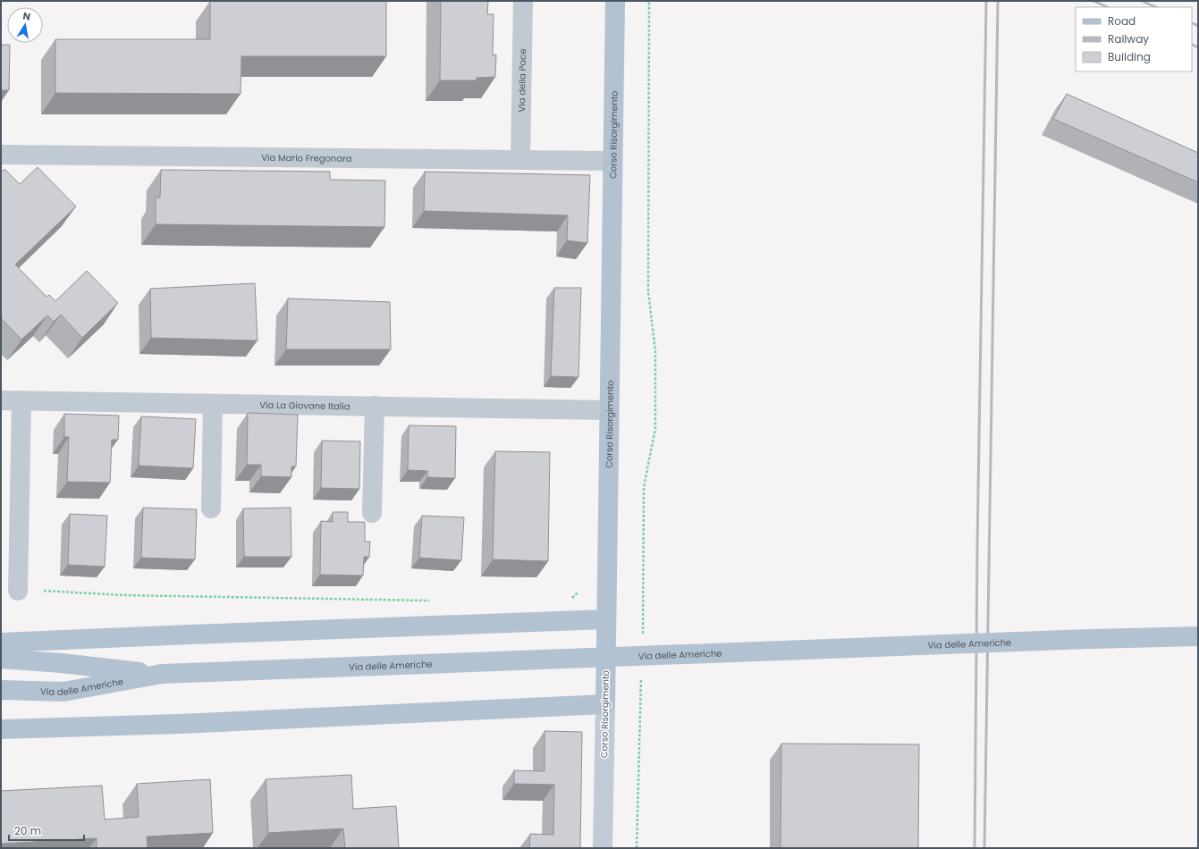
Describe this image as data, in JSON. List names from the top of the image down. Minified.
{"streets":{"main road":["Corso Risorgimento","Via delle Americhe"],"street":["Via della Pace","Via Mario Fregonara","Via La Giovane Italia"]},"crossings":[["Via della Pace","Via Mario Fregonara"],["Corso Risorgimento","Via Mario Fregonara"],["Corso Risorgimento","Via La Giovane Italia"]],"legend":["Road","Railway","Building"],"scale_bar":"20 m","north":"top"}
